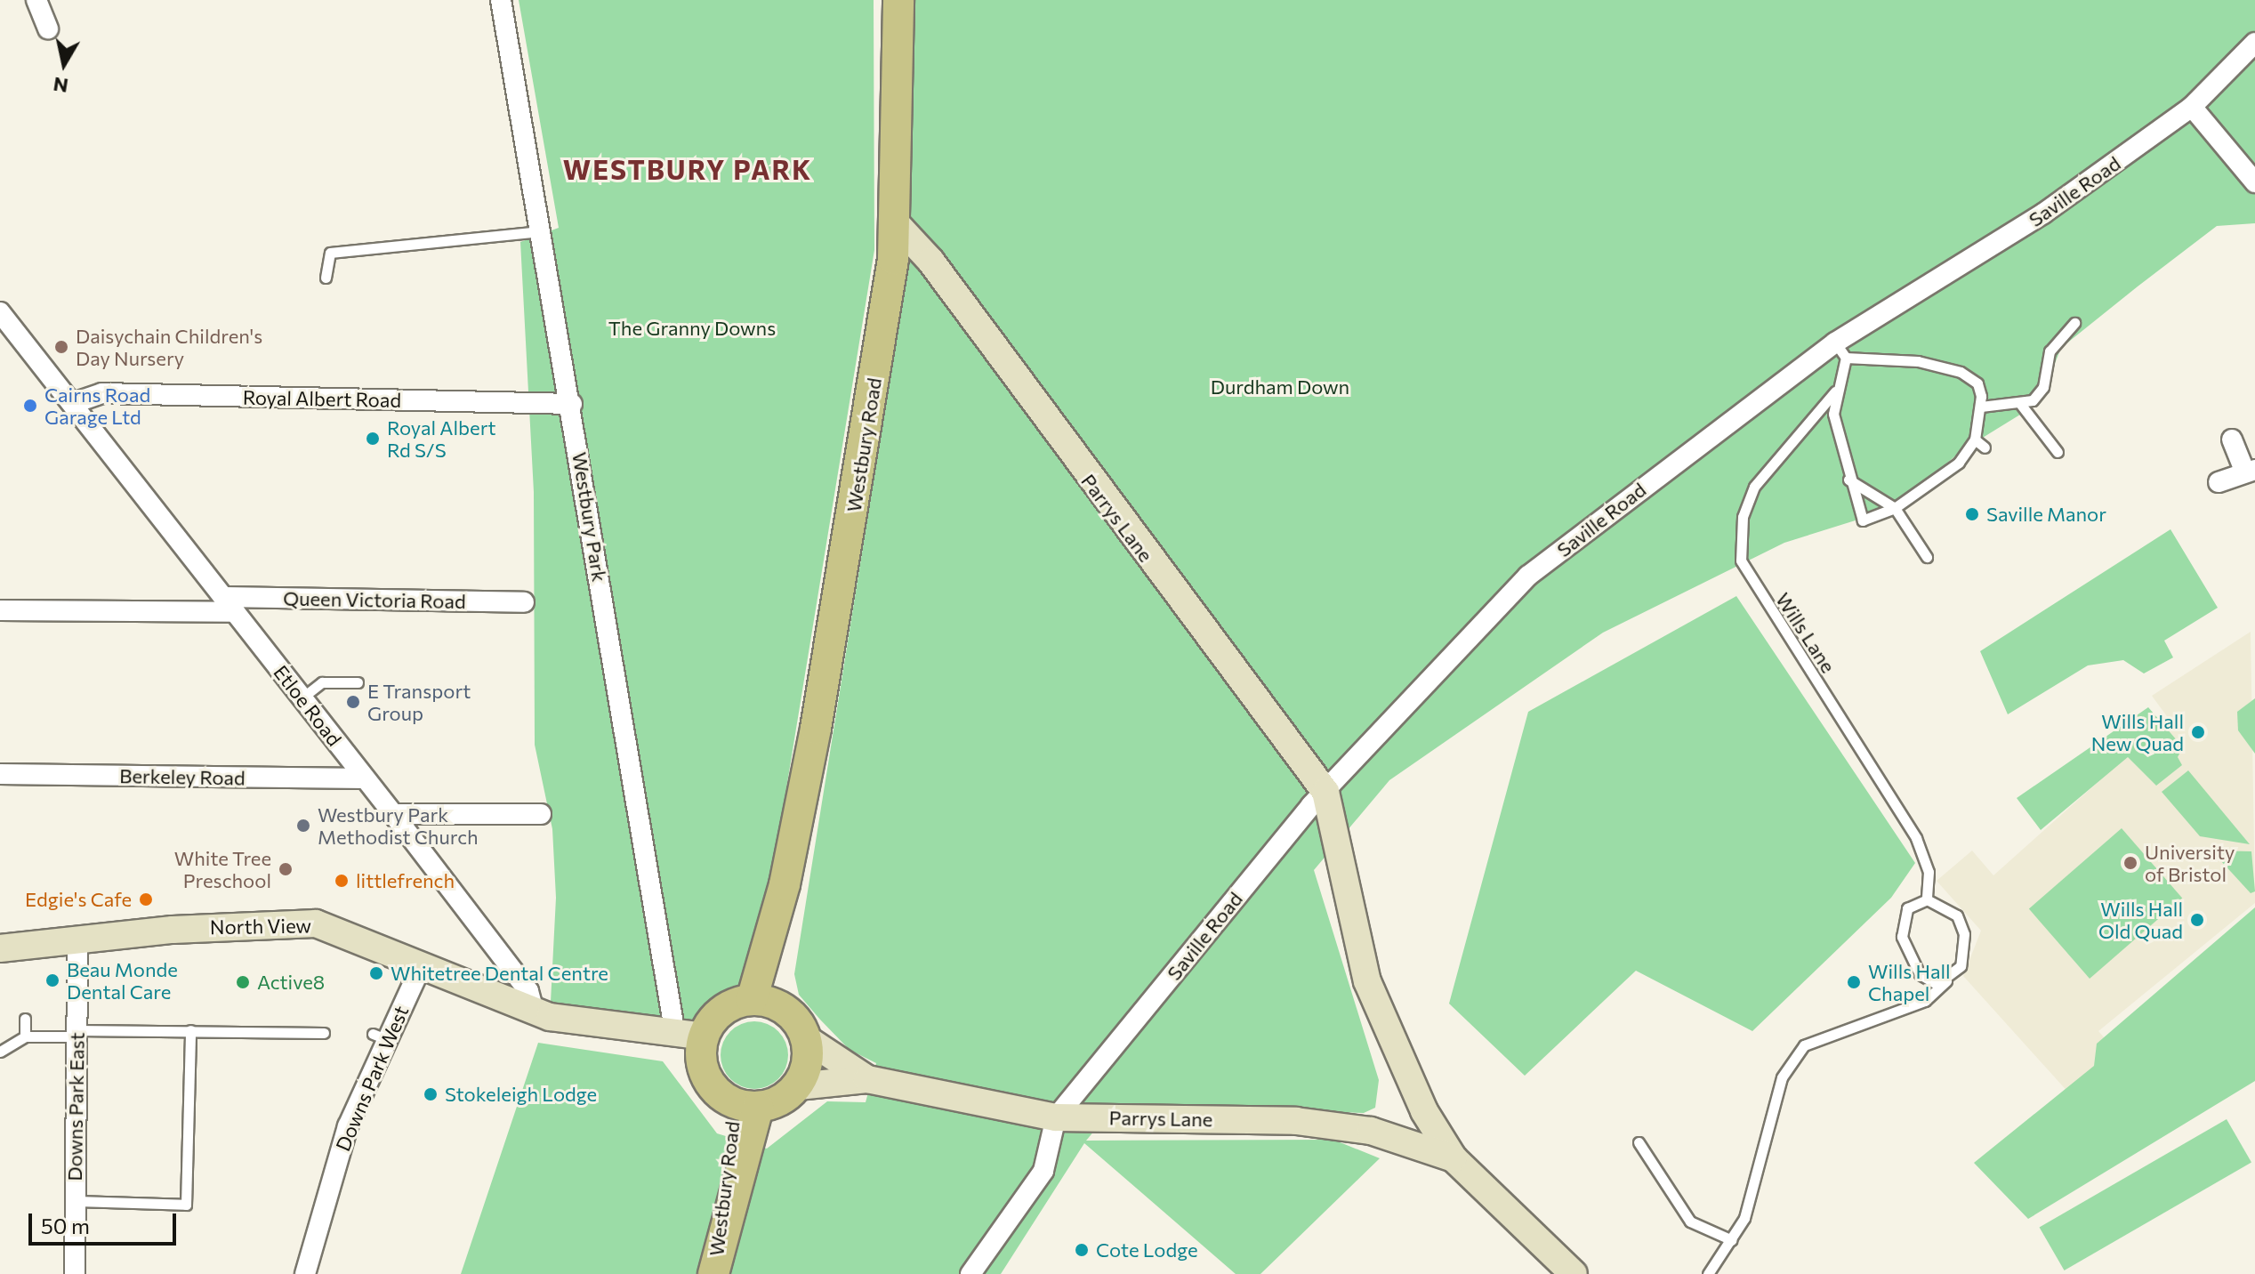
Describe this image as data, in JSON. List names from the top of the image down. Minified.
{"streets":{"main road":["Westbury Road","Parrys Lane","North View"],"street":["Saville Road","Royal Albert Road","Westbury Park","Queen Victoria Road","Etloe Road","Berkeley Road","Downs Park West","Downs Park East"],"lane":["Wills Lane"]},"crossings":[["Saville Road","Parrys Lane"],["Saville Road","Wills Lane"],["Royal Albert Road","Westbury Park"],["Royal Albert Road","Etloe Road"],["Westbury Road","Westbury Park"],["Westbury Road","Parrys Lane"],["Westbury Road","North View"],["Westbury Park","Parrys Lane"],["Westbury Park","North View"],["Parrys Lane","North View"],["Queen Victoria Road","Etloe Road"],["Etloe Road","Berkeley Road"],["Etloe Road","North View"],["North View","Downs Park West"],["North View","Downs Park East"]],"districts":["WESTBURY PARK"],"parks":["The Granny Downs","Durdham Down"],"places":["Daisychain Children's Day Nursery","Cairns Road Garage Ltd","Royal Albert Rd S/S","Saville Manor","E Transport Group","Wills Hall New Quad","Westbury Park Methodist Church","University of Bristol","White Tree Preschool","littlefrench","Edgie's Cafe","Wills Hall Old Quad","Whitetree Dental Centre","Beau Monde Dental Care","Active8","Wills Hall Chapel","Stokeleigh Lodge","Cote Lodge"],"scale_bar":"50 m","north":"bottom"}
